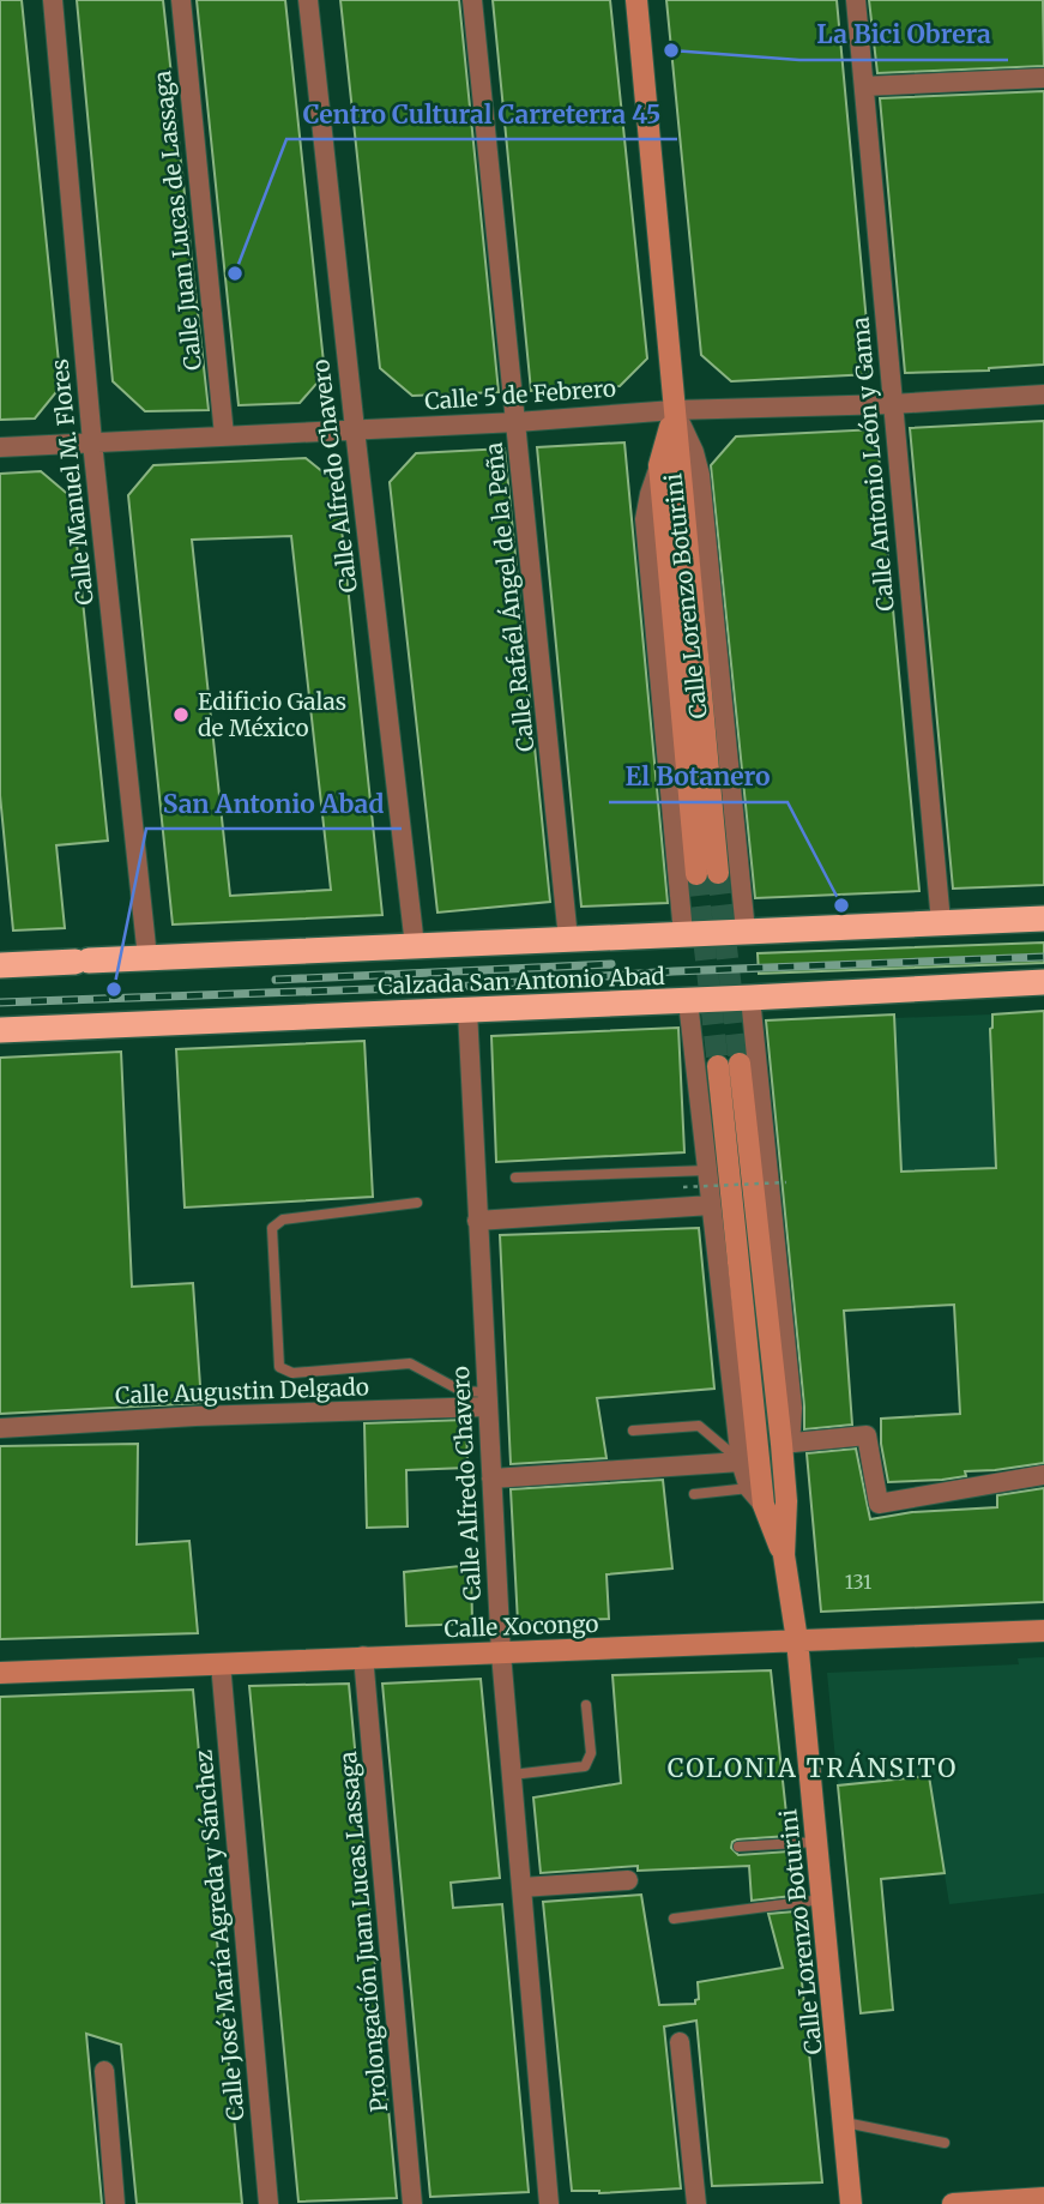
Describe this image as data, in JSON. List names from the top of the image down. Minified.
{"streets":{"highway":["Calzada San Antonio Abad"],"main road":["Calle Lorenzo Boturini","Calle Xocongo"],"street":["Calle Juan Lucas de Lassaga","Calle 5 de Febrero","Calle Antonio León y Gama","Calle Alfredo Chavero","Calle Manuel M. Flores","Calle Rafaél Ángel de la Peña","Calle Augustin Delgado","Prolongación Juan Lucas Lassaga","Calle José María Agreda y Sánchez"]},"crossings":[["Calle Juan Lucas de Lassaga","Calle 5 de Febrero"],["Calle 5 de Febrero","Calle Antonio León y Gama"],["Calle 5 de Febrero","Calle Alfredo Chavero"],["Calle 5 de Febrero","Calle Manuel M. Flores"],["Calle 5 de Febrero","Calle Lorenzo Boturini"],["Calle 5 de Febrero","Calle Rafaél Ángel de la Peña"],["Calle Antonio León y Gama","Calzada San Antonio Abad"],["Calle Alfredo Chavero","Calzada San Antonio Abad"],["Calle Alfredo Chavero","Calle Augustin Delgado"],["Calle Alfredo Chavero","Calle Xocongo"],["Calle Manuel M. Flores","Calzada San Antonio Abad"],["Calle Lorenzo Boturini","Calzada San Antonio Abad"],["Calle Lorenzo Boturini","Calle Xocongo"],["Calle Rafaél Ángel de la Peña","Calzada San Antonio Abad"],["Calle Xocongo","Prolongación Juan Lucas Lassaga"],["Calle Xocongo","Calle José María Agreda y Sánchez"]],"districts":["COLONIA TRÁNSITO"],"places":["La Bici Obrera","Centro Cultural Carreterra 45","Edificio Galas de México","El Botanero","San Antonio Abad"],"house_numbers":["131"]}
